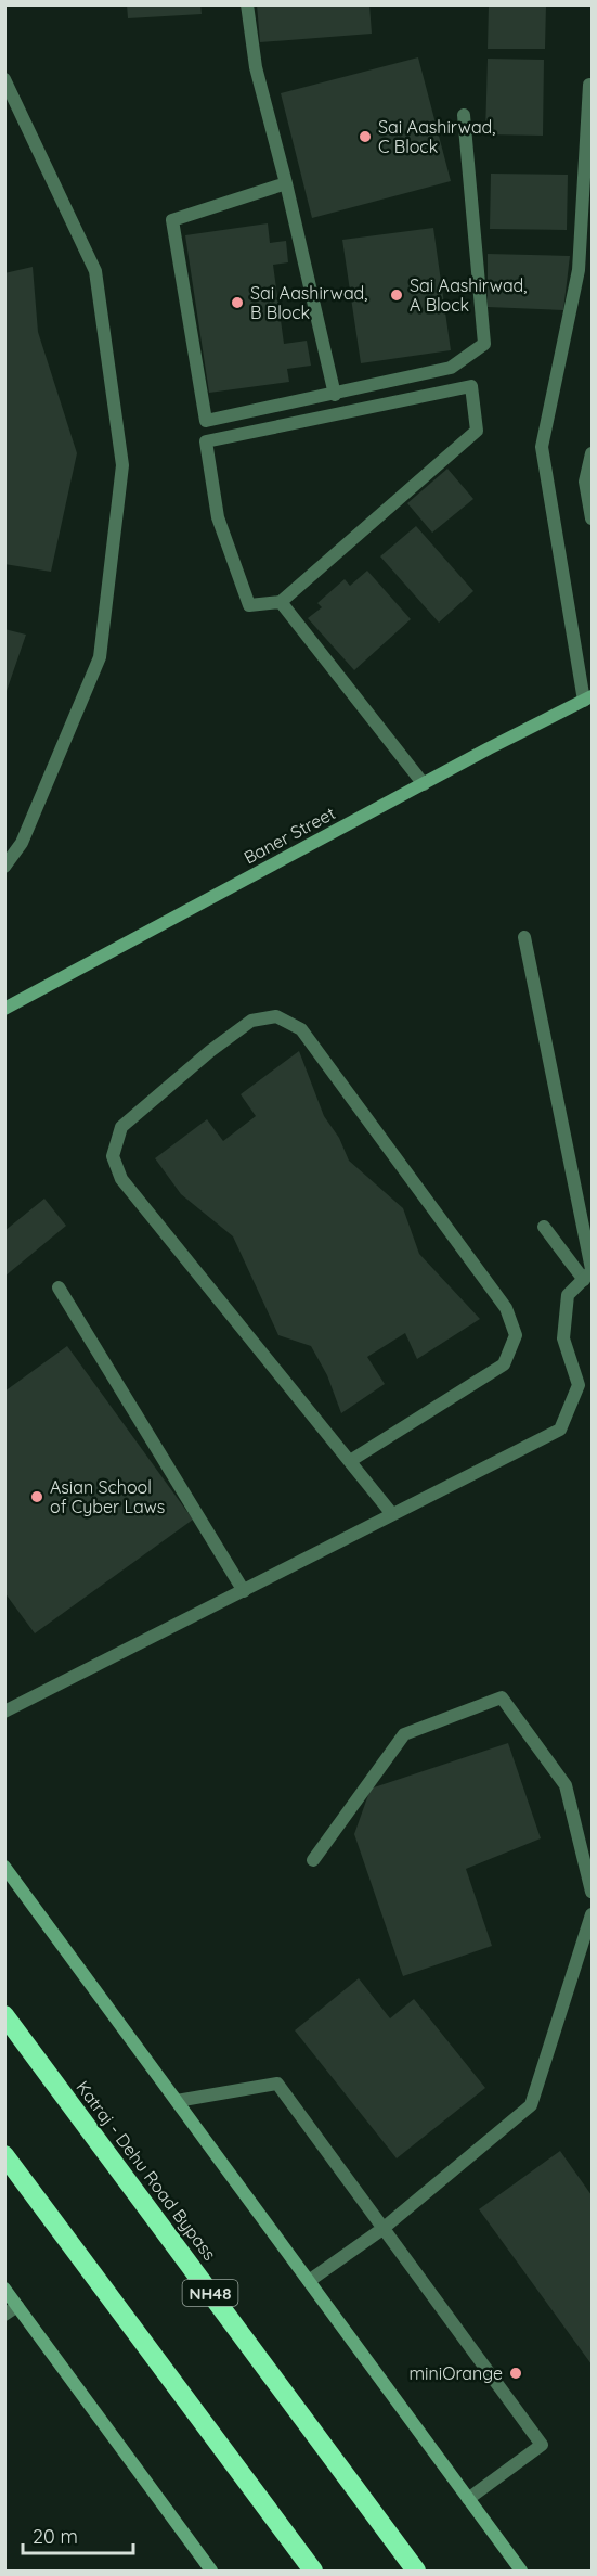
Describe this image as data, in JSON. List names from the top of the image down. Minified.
{"streets":{"highway":["Katraj - Dehu Road Bypass","NH48"],"street":["Baner Street"]},"places":["Sai Aashirwad, C Block","Sai Aashirwad, A Block","Sai Aashirwad, B Block","Asian School of Cyber Laws","miniOrange"],"scale_bar":"20 m"}
